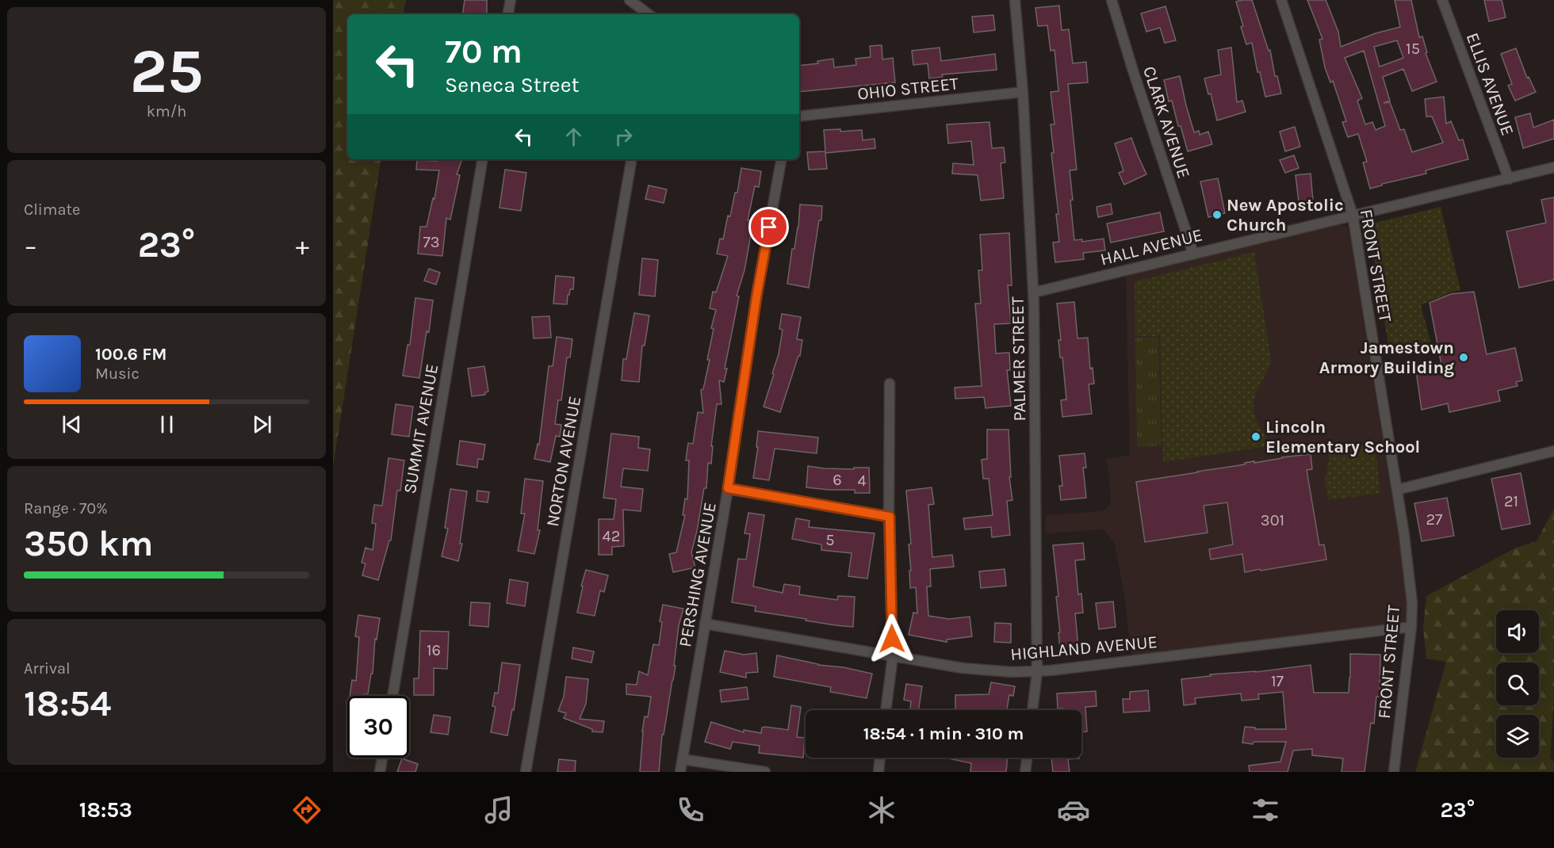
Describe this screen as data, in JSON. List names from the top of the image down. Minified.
{"streets":{"street":["ELLIS AVENUE","OHIO STREET","CLARK AVENUE","HALL AVENUE","FRONT STREET","PALMER STREET","SUMMIT AVENUE","NORTON AVENUE","PERSHING AVENUE","HIGHLAND AVENUE"]},"crossings":[["ELLIS AVENUE","HALL AVENUE"],["OHIO STREET","PALMER STREET"],["CLARK AVENUE","HALL AVENUE"],["HALL AVENUE","FRONT STREET"],["HALL AVENUE","PALMER STREET"],["FRONT STREET","HIGHLAND AVENUE"],["PALMER STREET","HIGHLAND AVENUE"],["PERSHING AVENUE","HIGHLAND AVENUE"]],"places":["New Apostolic Church","Jamestown Armory Building","Lincoln Elementary School"],"house_numbers":["15","73","6","4","21","27","301","42","5","16","17"],"page":{"tile":[["25","km/h"],"Climate",["Range · 70%","350 km"],["Arrival","18:54"]],"turn":["70 m","Seneca Street"],"heat":["−","23°","+"],"song":["100.6 FM","Music"],"limit":"30","trip":"18:54 · 1 min · 310 m","tabs":["18:53","23°"]}}
